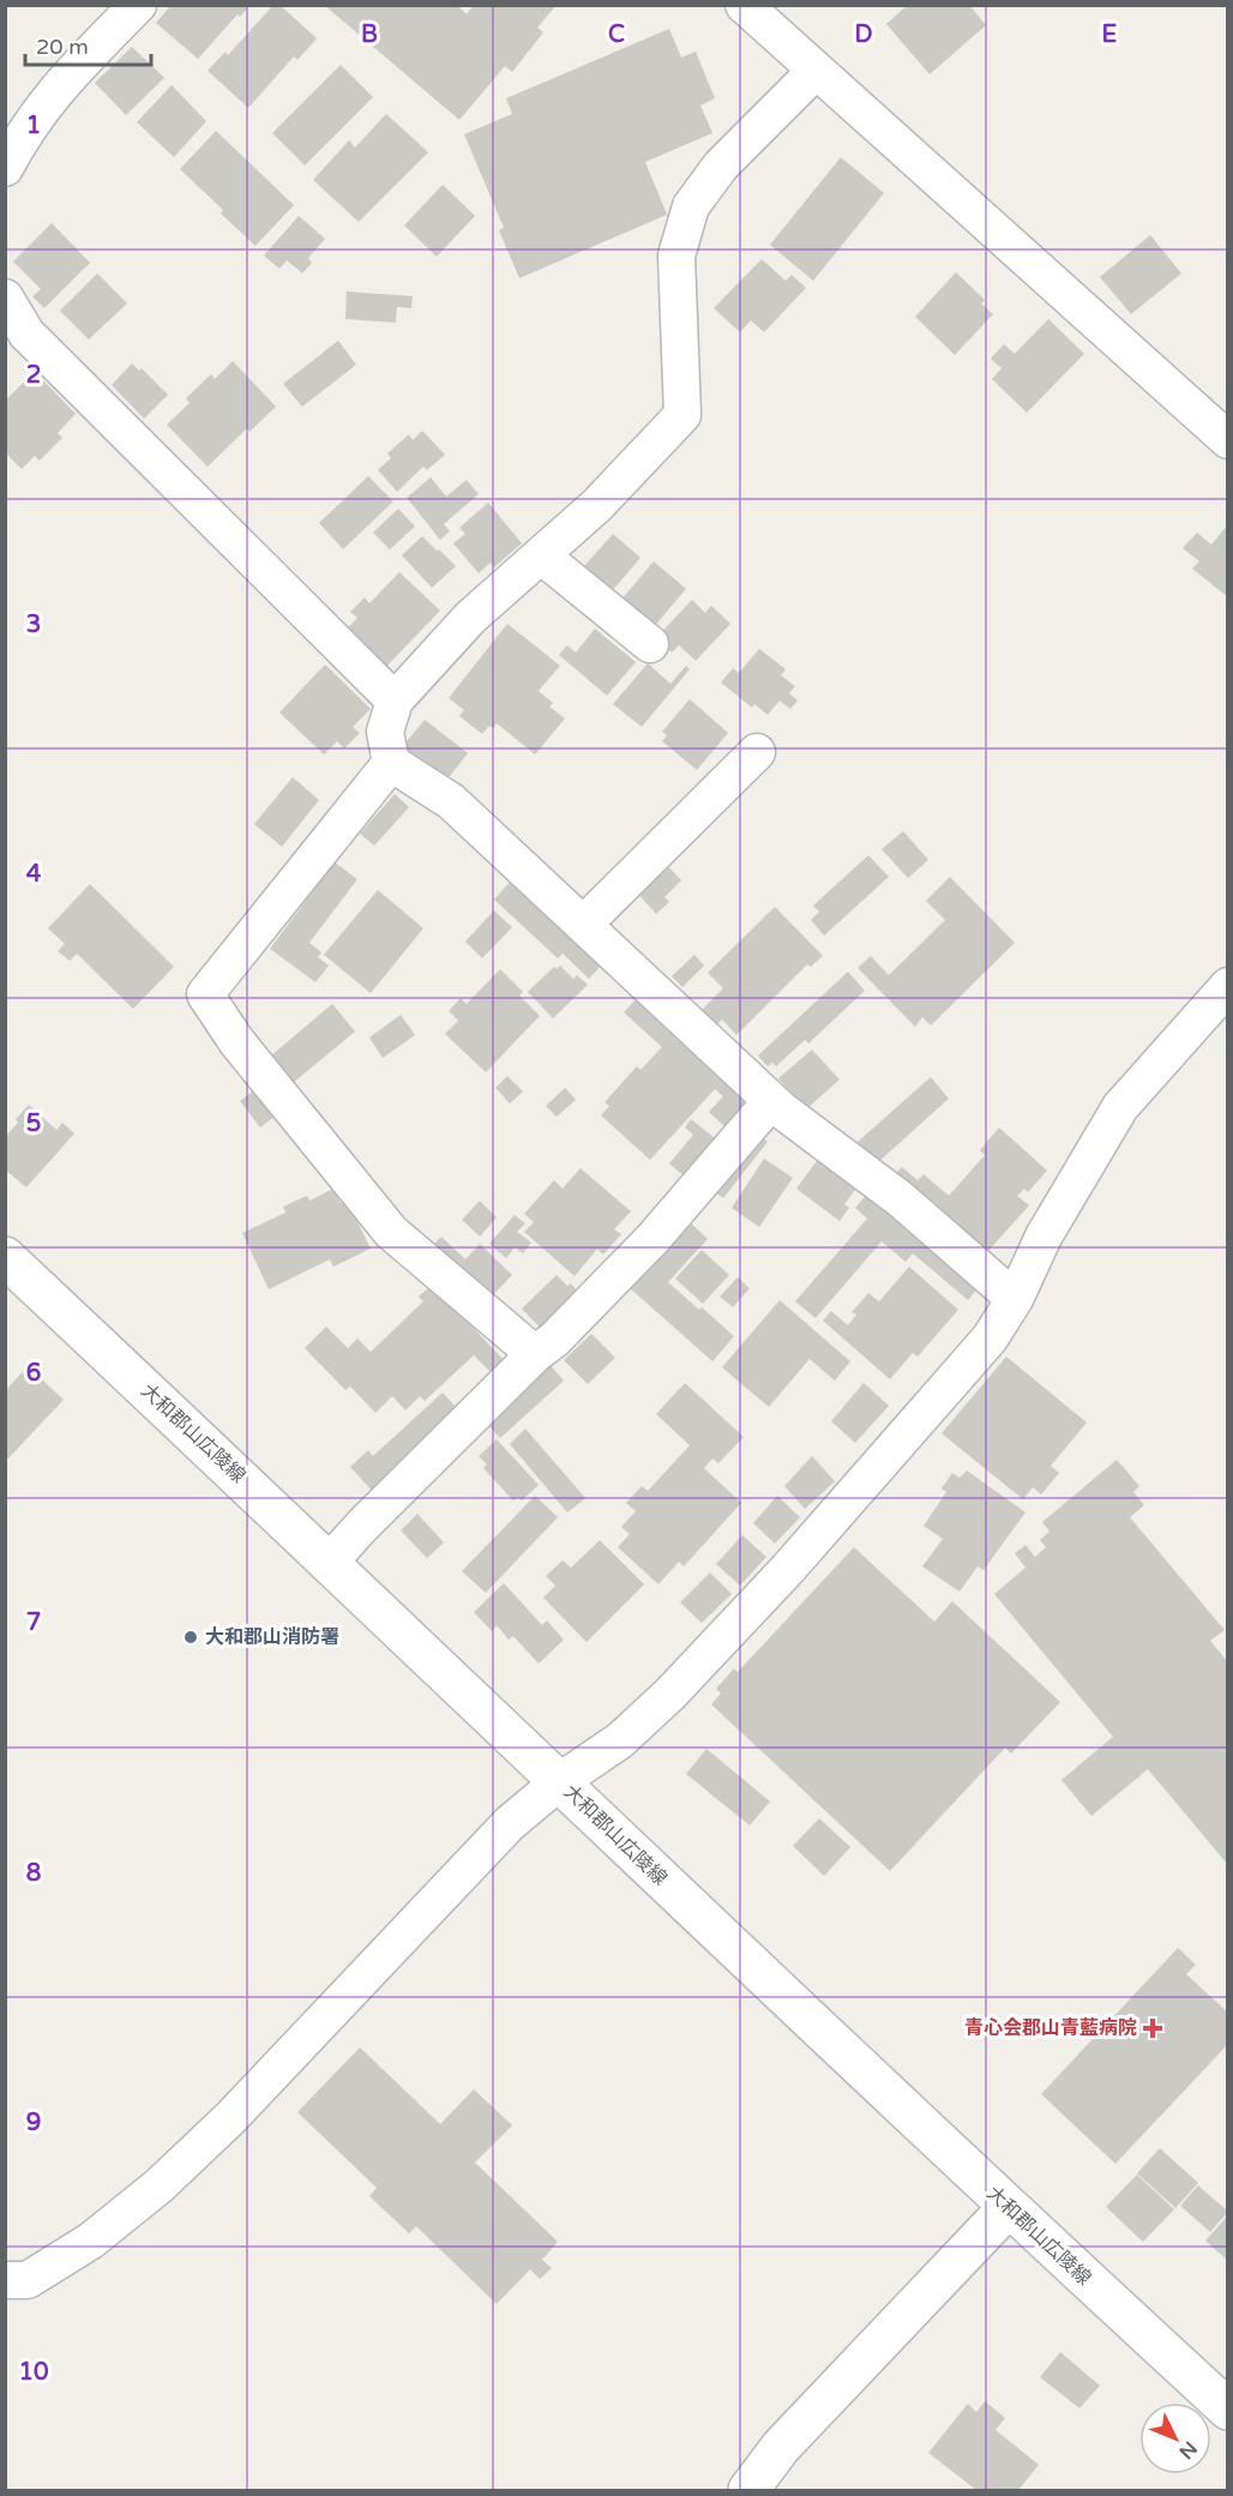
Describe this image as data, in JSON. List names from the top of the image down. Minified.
{"streets":{"main road":["大和郡山広陵線"]},"places":{"other":["大和郡山消防署"],"health":["青心会郡山青藍病院"]},"scale_bar":"20 m","north":"bottom right","grid":{"columns":["B","C","D","E"],"rows":["1","2","3","4","5","6","7","8","9","10"]}}
